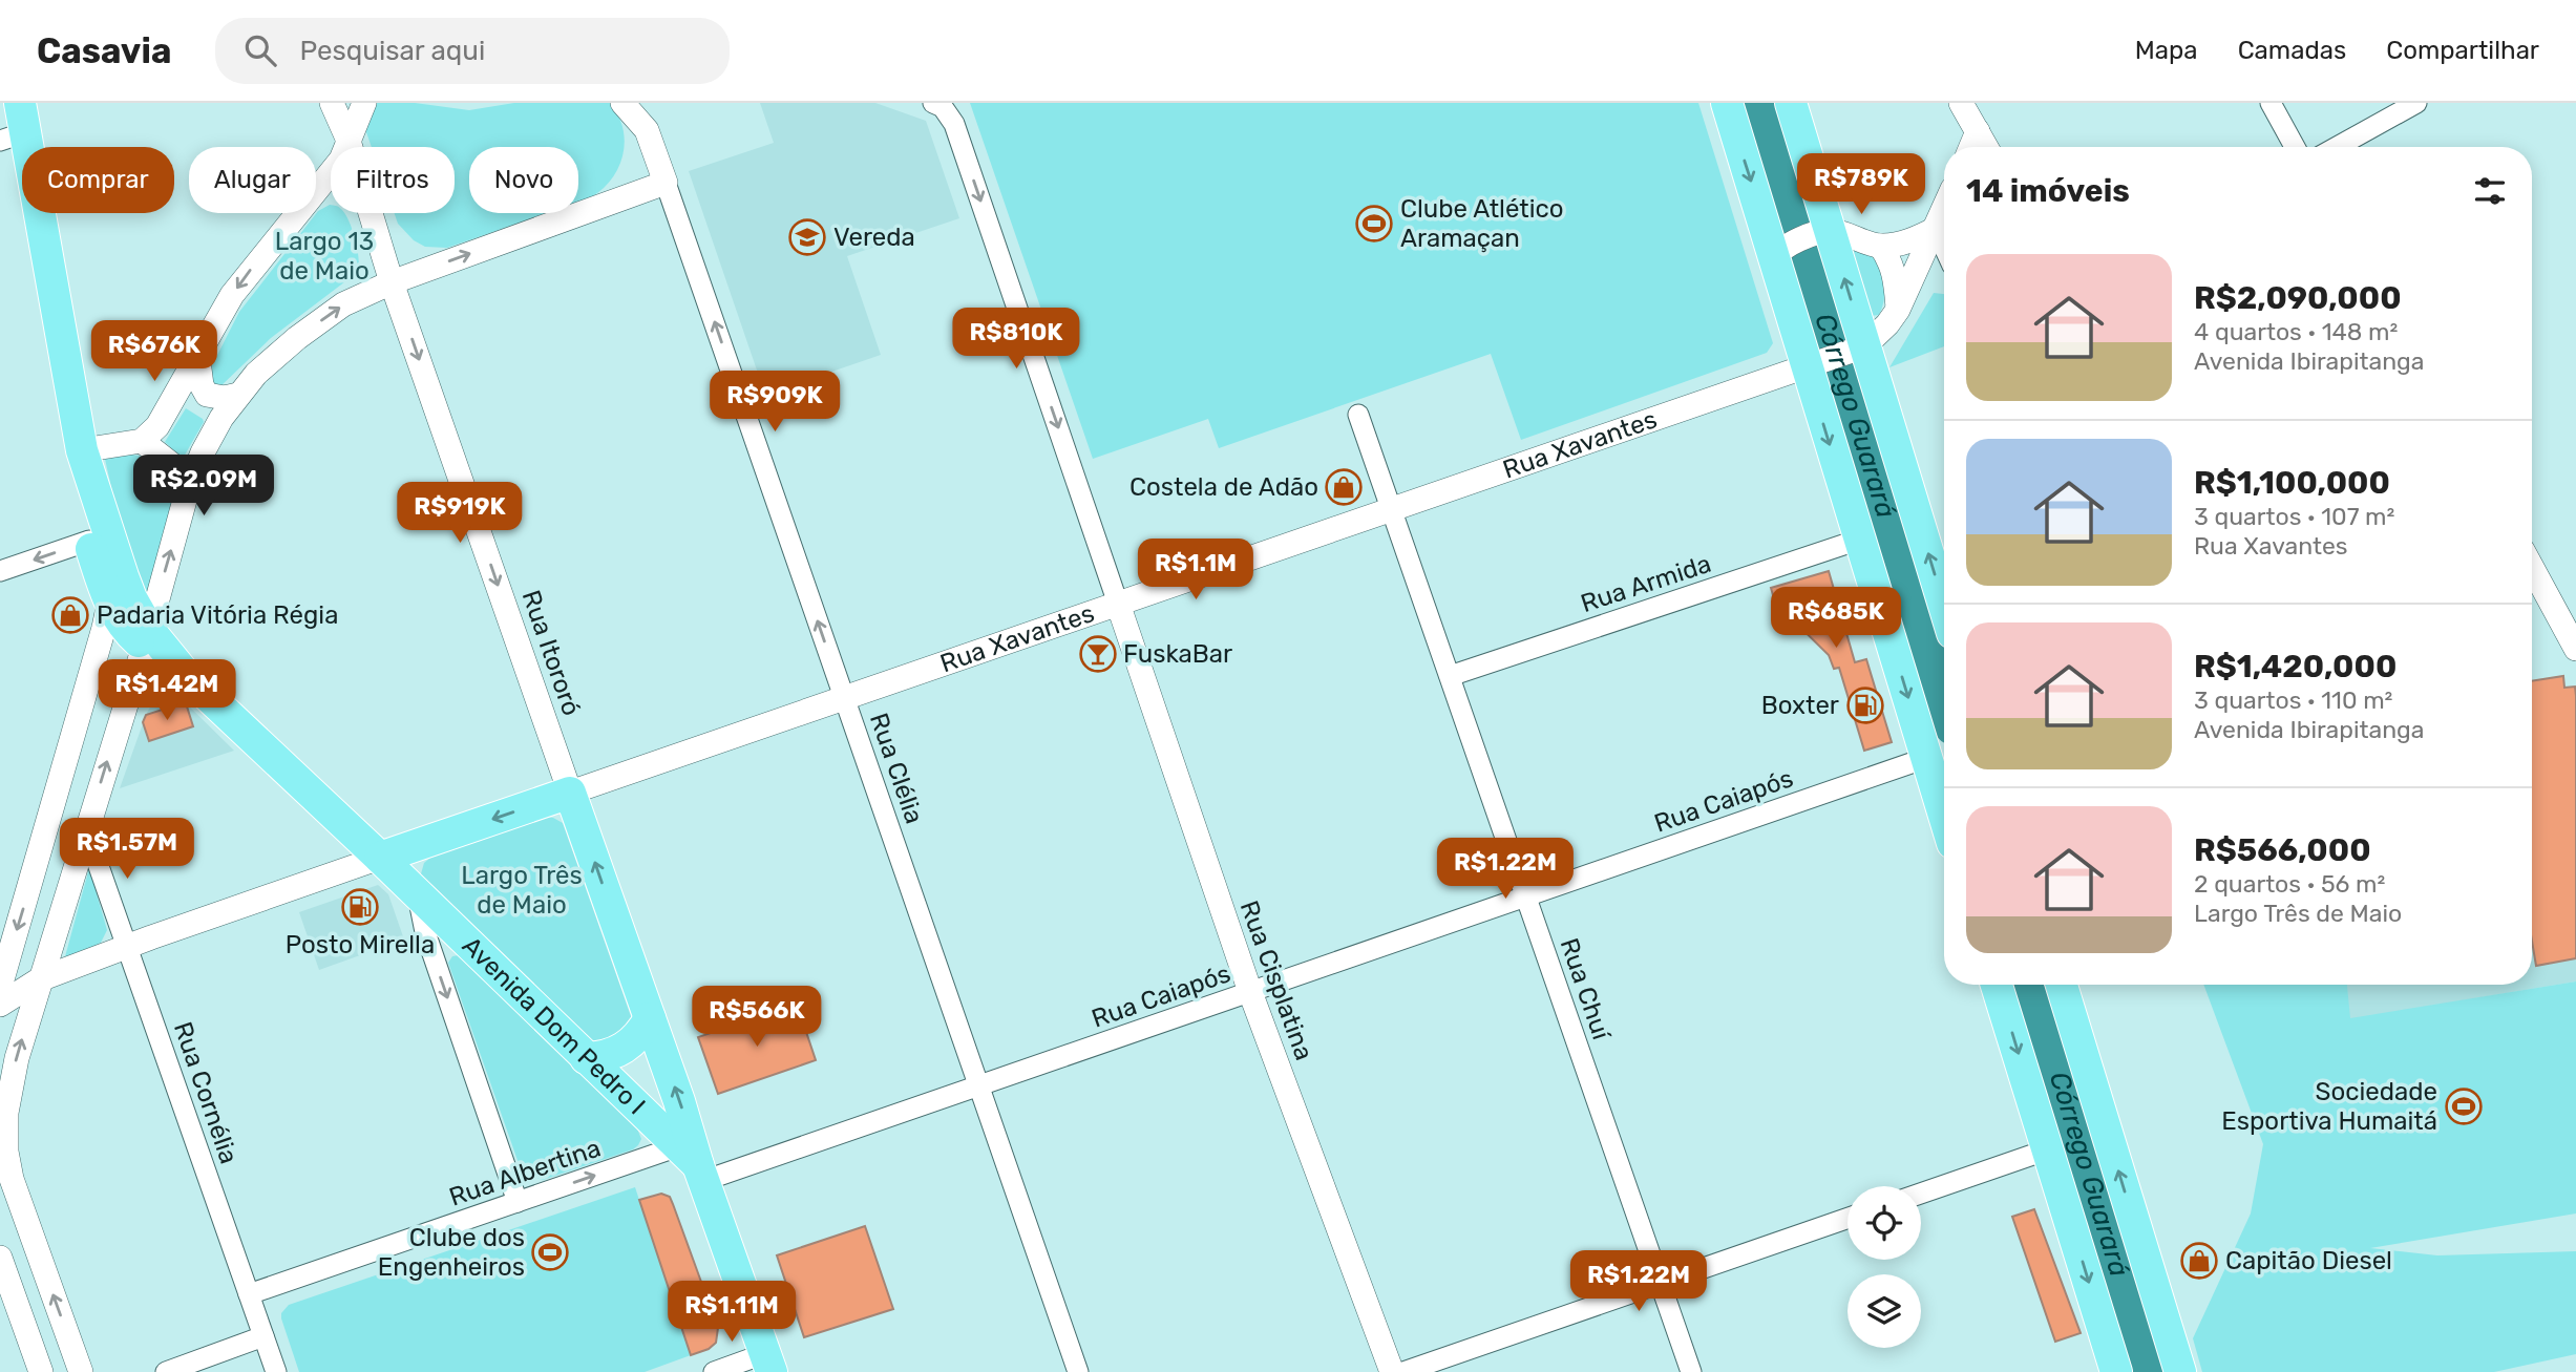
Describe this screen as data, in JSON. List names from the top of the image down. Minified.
{"streets":{"main road":["Rua Xavantes","Avenida Dom Pedro I"],"street":["Rua Armida","Rua Itororó","Rua Clélia","Rua Caiapós","Rua Cisplatina","Rua Chuí","Rua Cornélia","Rua Albertina"]},"crossings":[["Rua Xavantes","Rua Itororó"],["Rua Xavantes","Rua Clélia"],["Rua Xavantes","Rua Cisplatina"],["Rua Xavantes","Rua Chuí"],["Rua Xavantes","Avenida Dom Pedro I"],["Rua Armida","Rua Chuí"],["Rua Clélia","Rua Caiapós"],["Rua Caiapós","Rua Cisplatina"],["Rua Caiapós","Rua Chuí"],["Rua Caiapós","Avenida Dom Pedro I"],["Rua Caiapós","Rua Albertina"],["Avenida Dom Pedro I","Rua Albertina"],["Rua Cornélia","Rua Albertina"]],"one_way":["Rua Itororó","Rua Clélia","Rua Albertina"],"water":["Córrego Guarará"],"parks":["Largo 13 de Maio","Largo Três de Maio"],"places":{"sports":["Clube Atlético Aramaçan","Sociedade Esportiva Humaitá","Clube dos Engenheiros"],"school or university":["Vereda"],"shop":["Costela de Adão","Padaria Vitória Régia","Capitão Diesel"],"bar":["FuskaBar"],"fuel station":["Boxter","Posto Mirella"]},"page":{"header":"Casavia","search":"Pesquisar aqui","nav":["Mapa","Camadas","Compartilhar"],"chip":["Comprar","Alugar","Filtros","Novo"],"heading":"14 imóveis","price":["R$789K","R$810K","R$676K","R$909K","R$2.09M","R$919K","R$1.1M","R$685K","R$1.42M","R$1.57M","R$1.22M","R$566K","R$1.22M","R$1.11M"],"list":[{"name":"R$2,090,000","note":"4 quartos · 148 m² · Avenida Ibirapitanga"},{"name":"R$1,100,000","note":"3 quartos · 107 m² · Rua Xavantes"},{"name":"R$1,420,000","note":"3 quartos · 110 m² · Avenida Ibirapitanga"},{"name":"R$566,000","note":"2 quartos · 56 m² · Largo Três de Maio"}]}}
